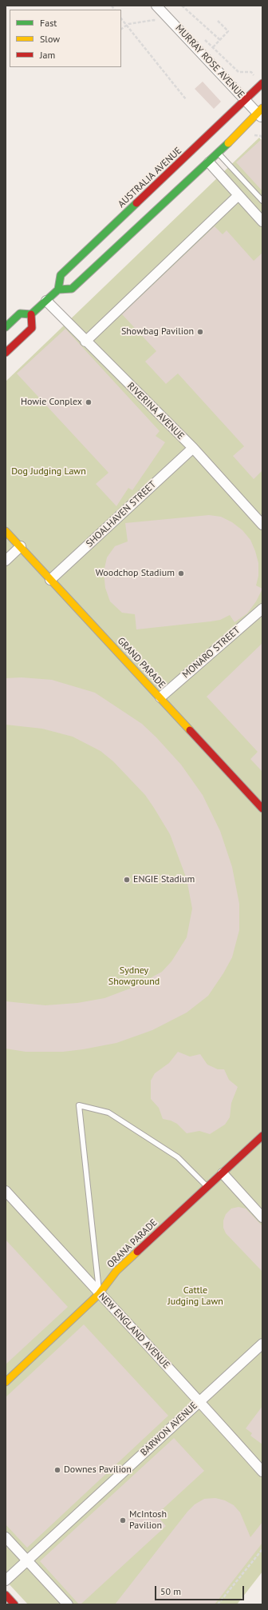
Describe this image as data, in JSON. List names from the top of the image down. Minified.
{"streets":{"street":["MURRAY ROSE AVENUE","AUSTRALIA AVENUE","RIVERINA AVENUE","SHOALHAVEN STREET","MONARO STREET","GRAND PARADE","ORANA PARADE","NEW ENGLAND AVENUE","BARWON AVENUE"]},"crossings":[["MURRAY ROSE AVENUE","AUSTRALIA AVENUE"],["RIVERINA AVENUE","SHOALHAVEN STREET"],["SHOALHAVEN STREET","GRAND PARADE"],["MONARO STREET","GRAND PARADE"],["ORANA PARADE","NEW ENGLAND AVENUE"],["NEW ENGLAND AVENUE","BARWON AVENUE"]],"parks":["Dog Judging Lawn","Sydney Showground","Cattle Judging Lawn"],"places":["Showbag Pavilion","Howie Conplex","Woodchop Stadium","ENGIE Stadium","Downes Pavilion","McIntosh Pavilion"],"legend":["Fast","Slow","Jam"],"scale_bar":"50 m"}
